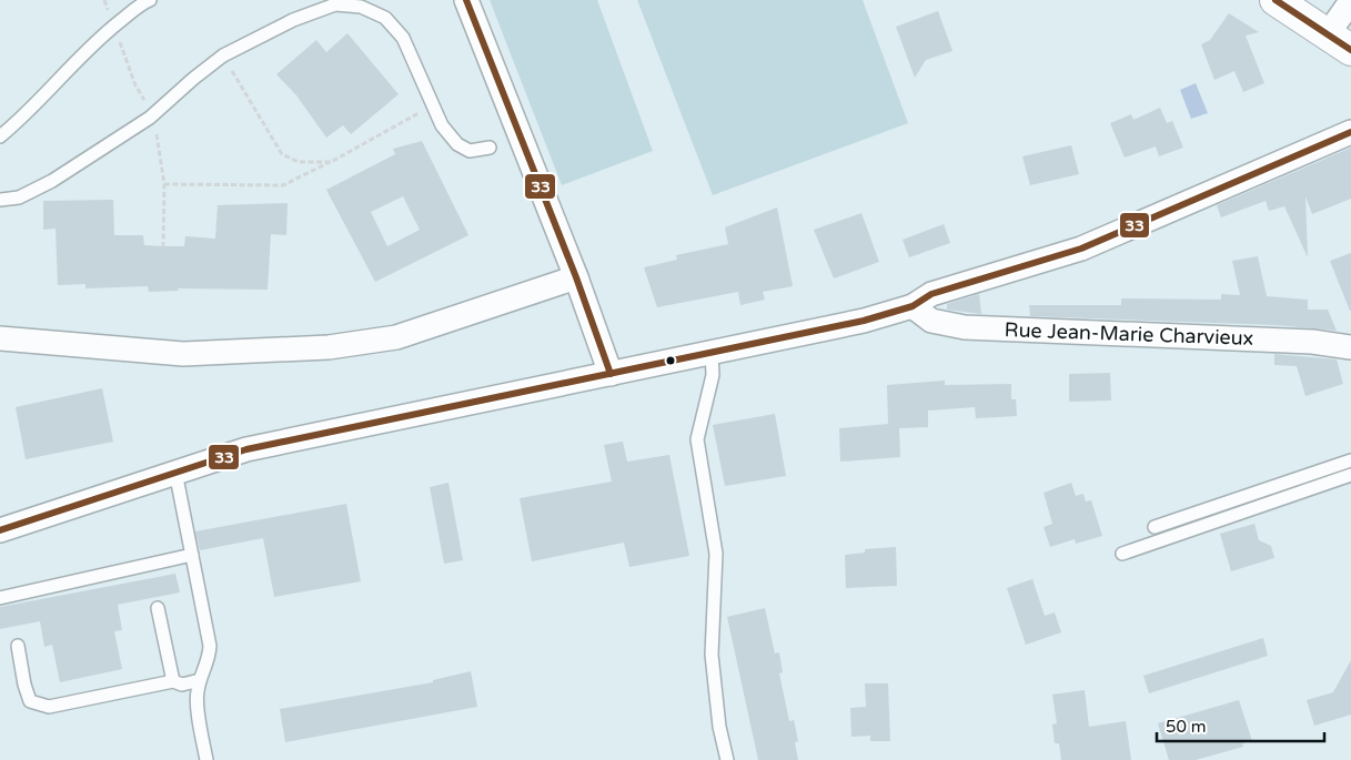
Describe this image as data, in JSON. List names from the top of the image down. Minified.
{"streets":{"street":["Rue Jean-Marie Charvieux"]},"lines":["transit line 33"],"scale_bar":"50 m"}
